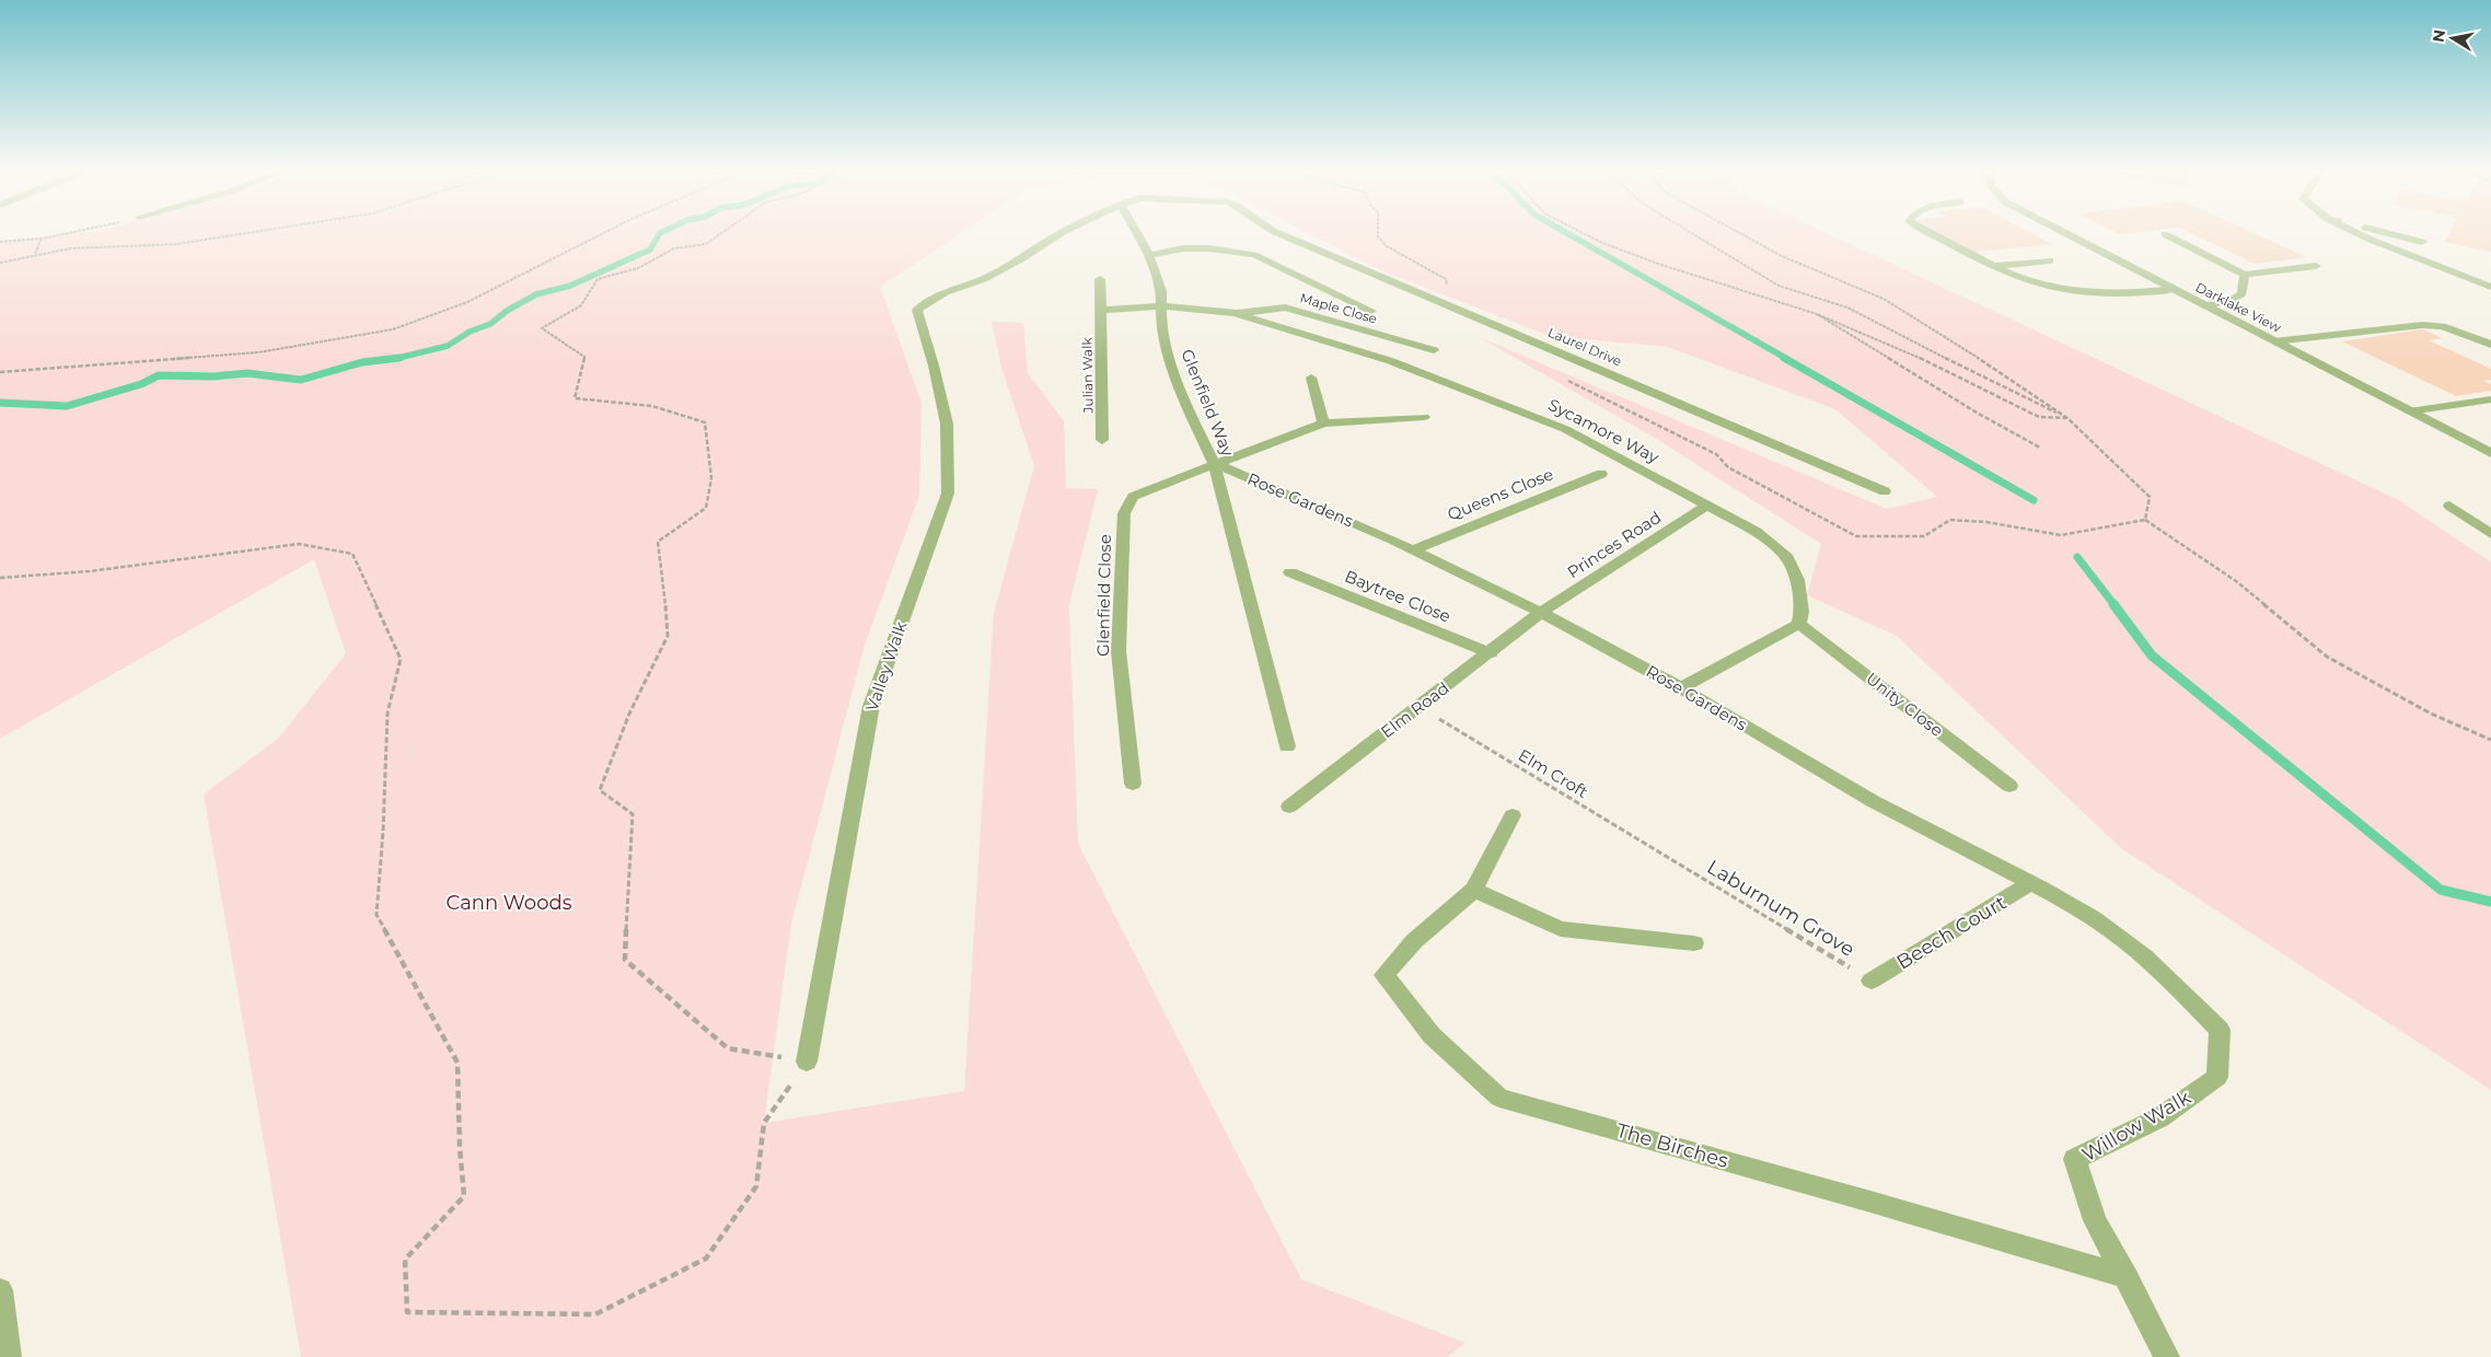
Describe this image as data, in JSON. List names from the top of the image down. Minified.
{"streets":{"street":["Darklake View","Maple Close","Laurel Drive","Julian Walk","Glenfield Way","Sycamore Way","Queens Close","Rose Gardens","Princes Road","Glenfield Close","Baytree Close","Valley Walk","Unity Close","Elm Road","Beech Court","Willow Walk","The Birches"],"path":["Elm Croft","Laburnum Grove"]},"crossings":[["Maple Close","Sycamore Way"],["Glenfield Way","Sycamore Way"],["Glenfield Way","Rose Gardens"],["Glenfield Way","Glenfield Close"],["Sycamore Way","Princes Road"],["Sycamore Way","Unity Close"],["Queens Close","Rose Gardens"],["Rose Gardens","Princes Road"],["Rose Gardens","Glenfield Close"],["Rose Gardens","Elm Road"],["Rose Gardens","Beech Court"],["Rose Gardens","Willow Walk"],["Princes Road","Elm Road"],["Baytree Close","Elm Road"],["Elm Road","Elm Croft"],["Elm Croft","Laburnum Grove"],["Laburnum Grove","Beech Court"],["Willow Walk","The Birches"]],"parks":["Cann Woods"],"north":"left"}
